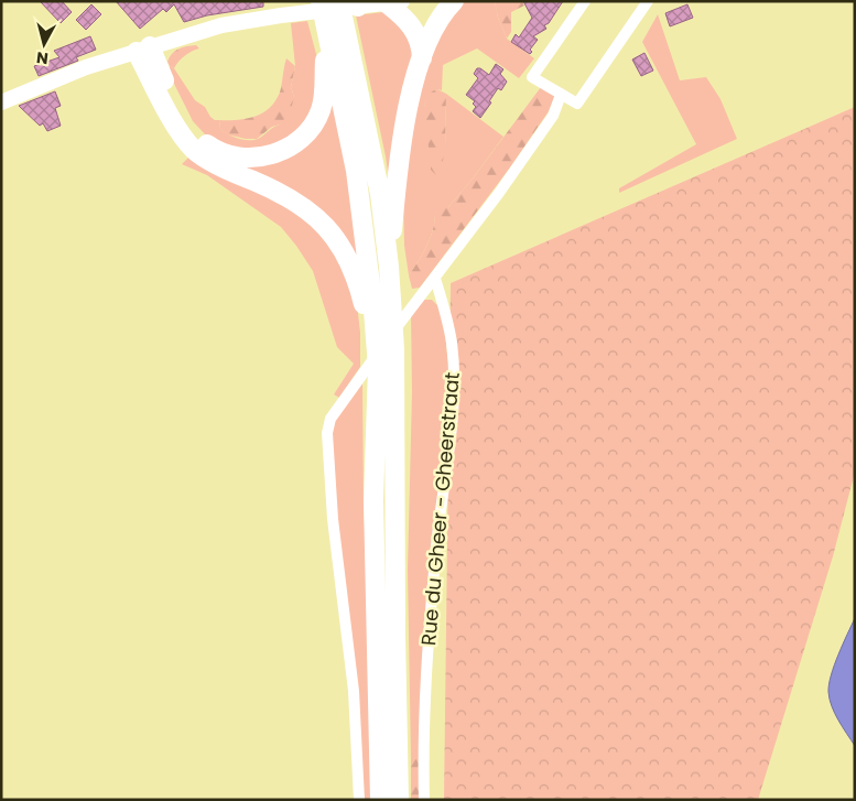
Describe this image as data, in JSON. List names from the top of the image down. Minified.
{"streets":{"street":["Rue du Gheer - Gheerstraat"]},"north":"bottom"}
